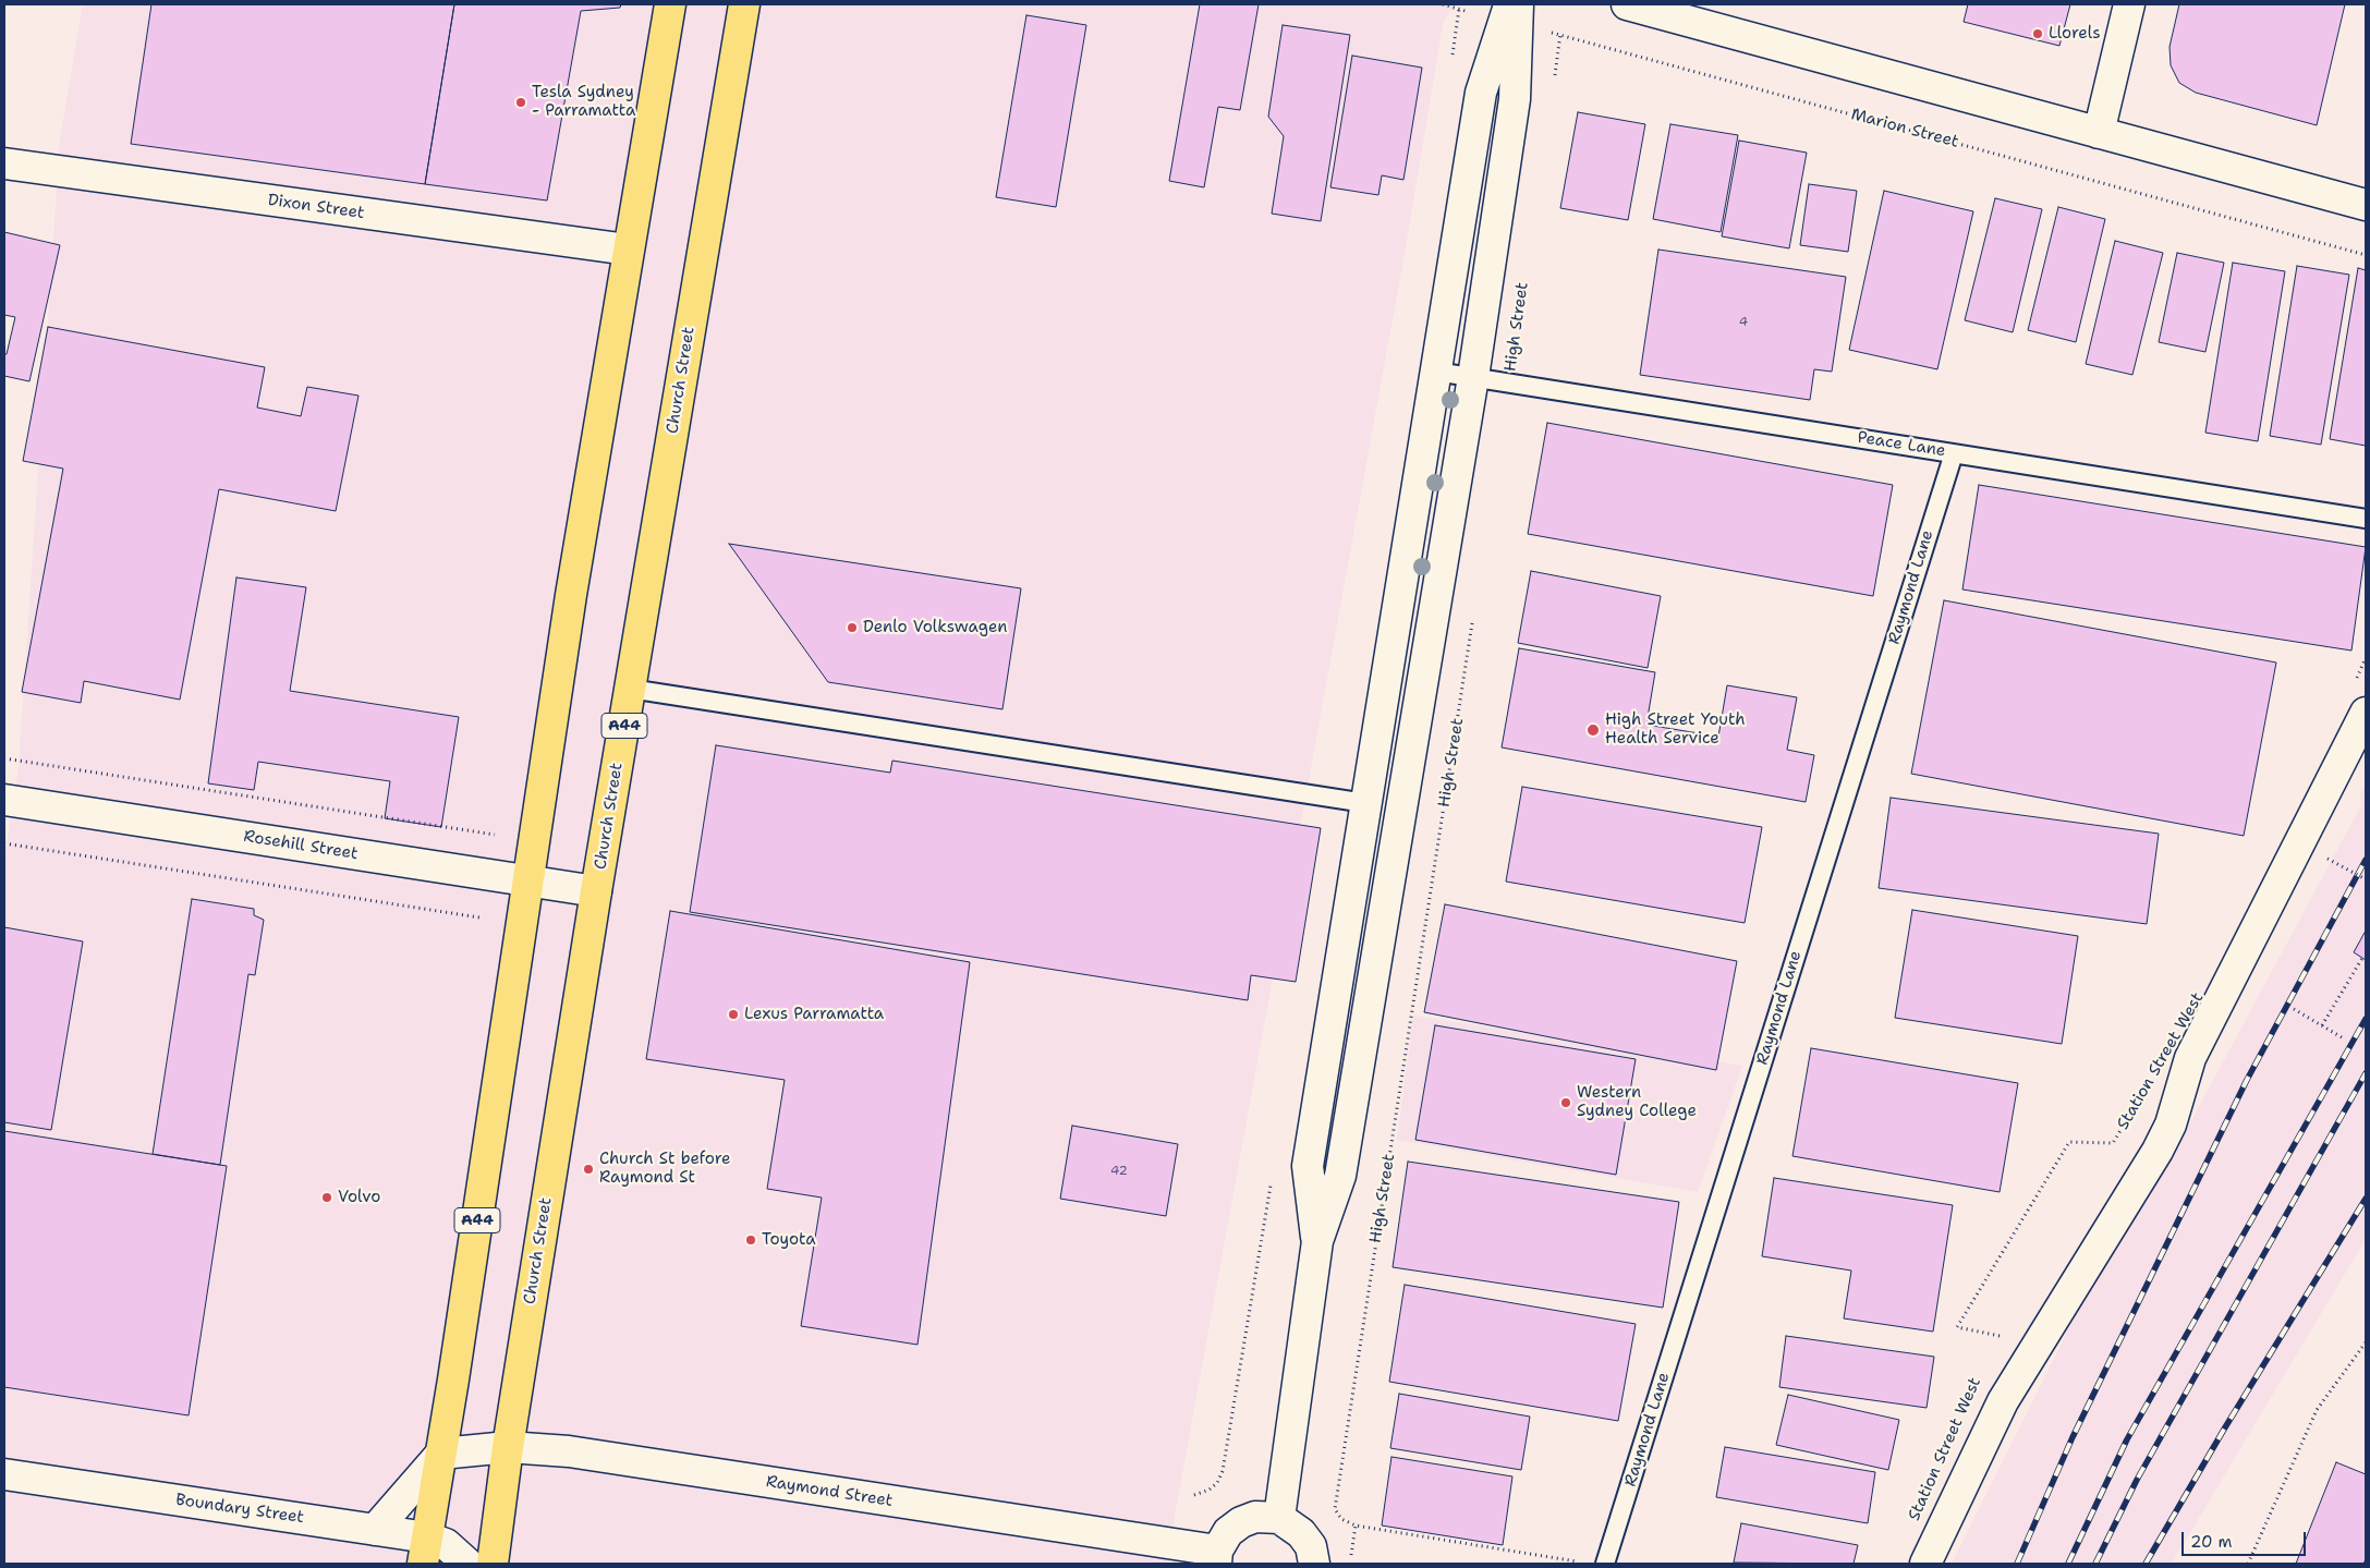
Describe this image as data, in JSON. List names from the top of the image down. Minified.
{"streets":{"highway":["Church Street","A44"],"street":["Dixon Street","Rosehill Street","Station Street West","Raymond Street","Boundary Street"],"lane":["Peace Lane","Raymond Lane"],"path":["Marion Street","High Street"]},"crossings":[["Dixon Street","A44"],["Church Street","Rosehill Street"],["Church Street","Raymond Street"],["Peace Lane","Raymond Lane"],["A44","Rosehill Street"],["A44","Raymond Street"],["A44","Boundary Street"]],"places":["Llorels","Tesla Sydney - Parramatta","Denlo Volkswagen","High Street Youth Health Service","Lexus Parramatta","Western Sydney College","Church St before Raymond St","Volvo","Toyota"],"house_numbers":["4","42"],"scale_bar":"20 m"}
